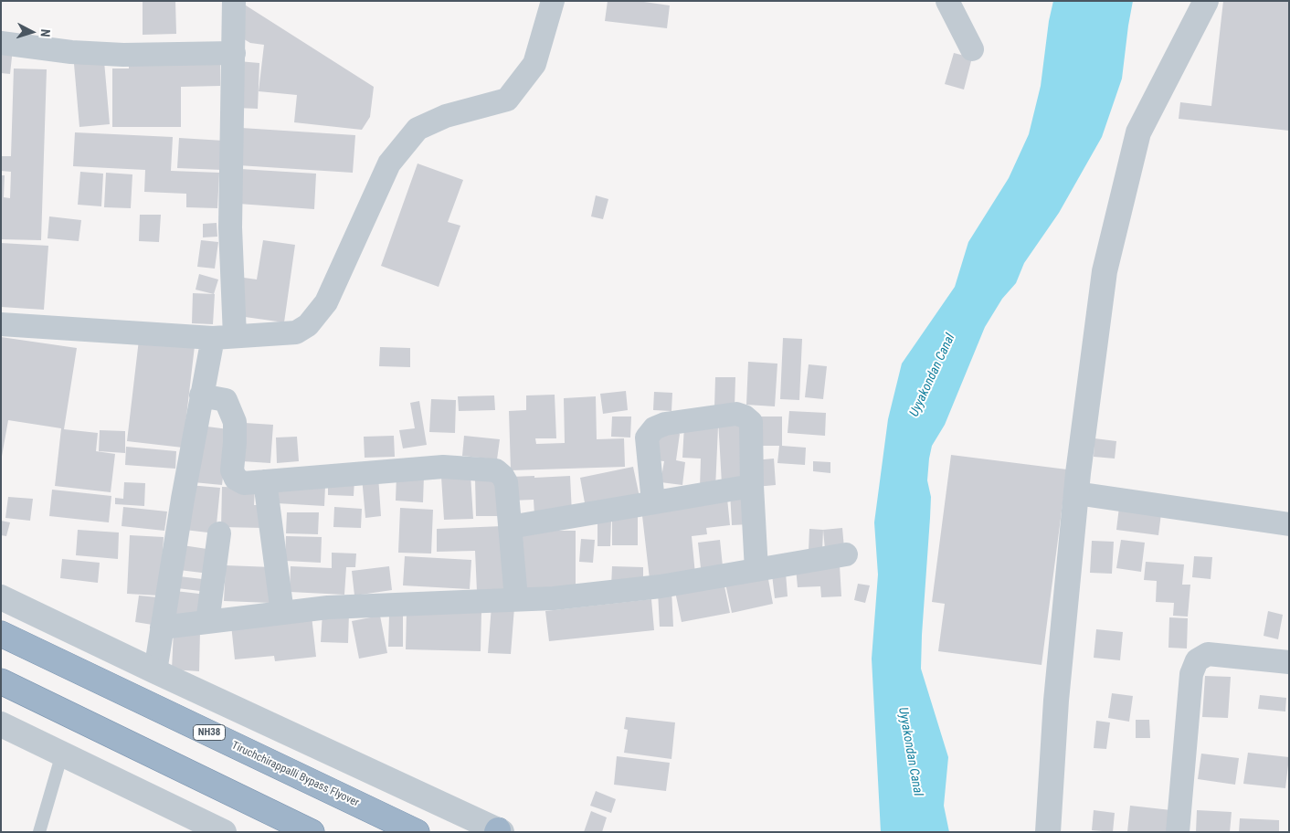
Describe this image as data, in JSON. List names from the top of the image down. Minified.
{"streets":{"highway":["NH38","Tiruchchirappalli Bypass Flyover"]},"water":["Uyyakondan Canal"],"north":"right"}
